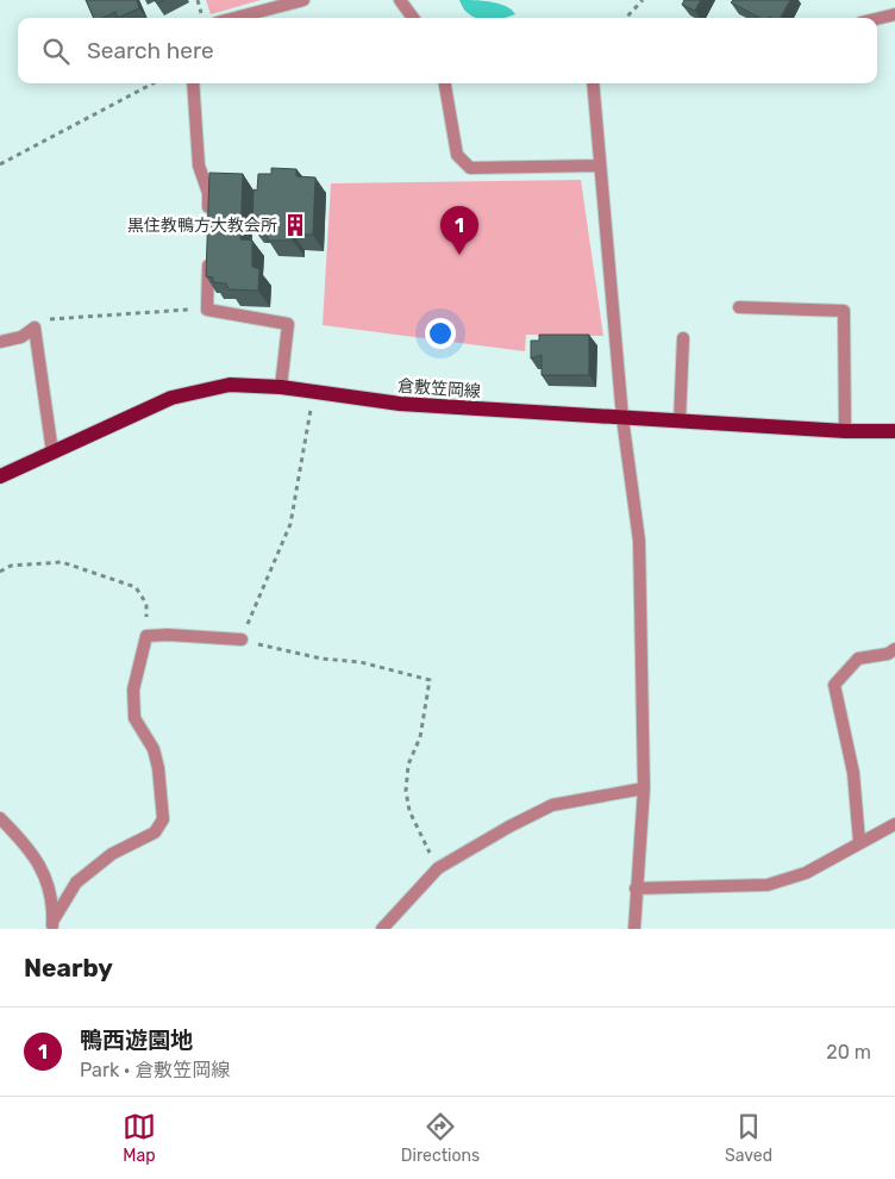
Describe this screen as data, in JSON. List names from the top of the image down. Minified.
{"streets":{"main road":["倉敷笠岡線"]},"places":{"building":["黒住教鴨方大教会所"]},"page":{"search":"Search here","pins":"1","heading":"Nearby","list":[{"mark":"1","name":"鴨西遊園地","note":"Park · 倉敷笠岡線","value":"20 m"}],"nav":["Map","Directions","Saved"]}}
